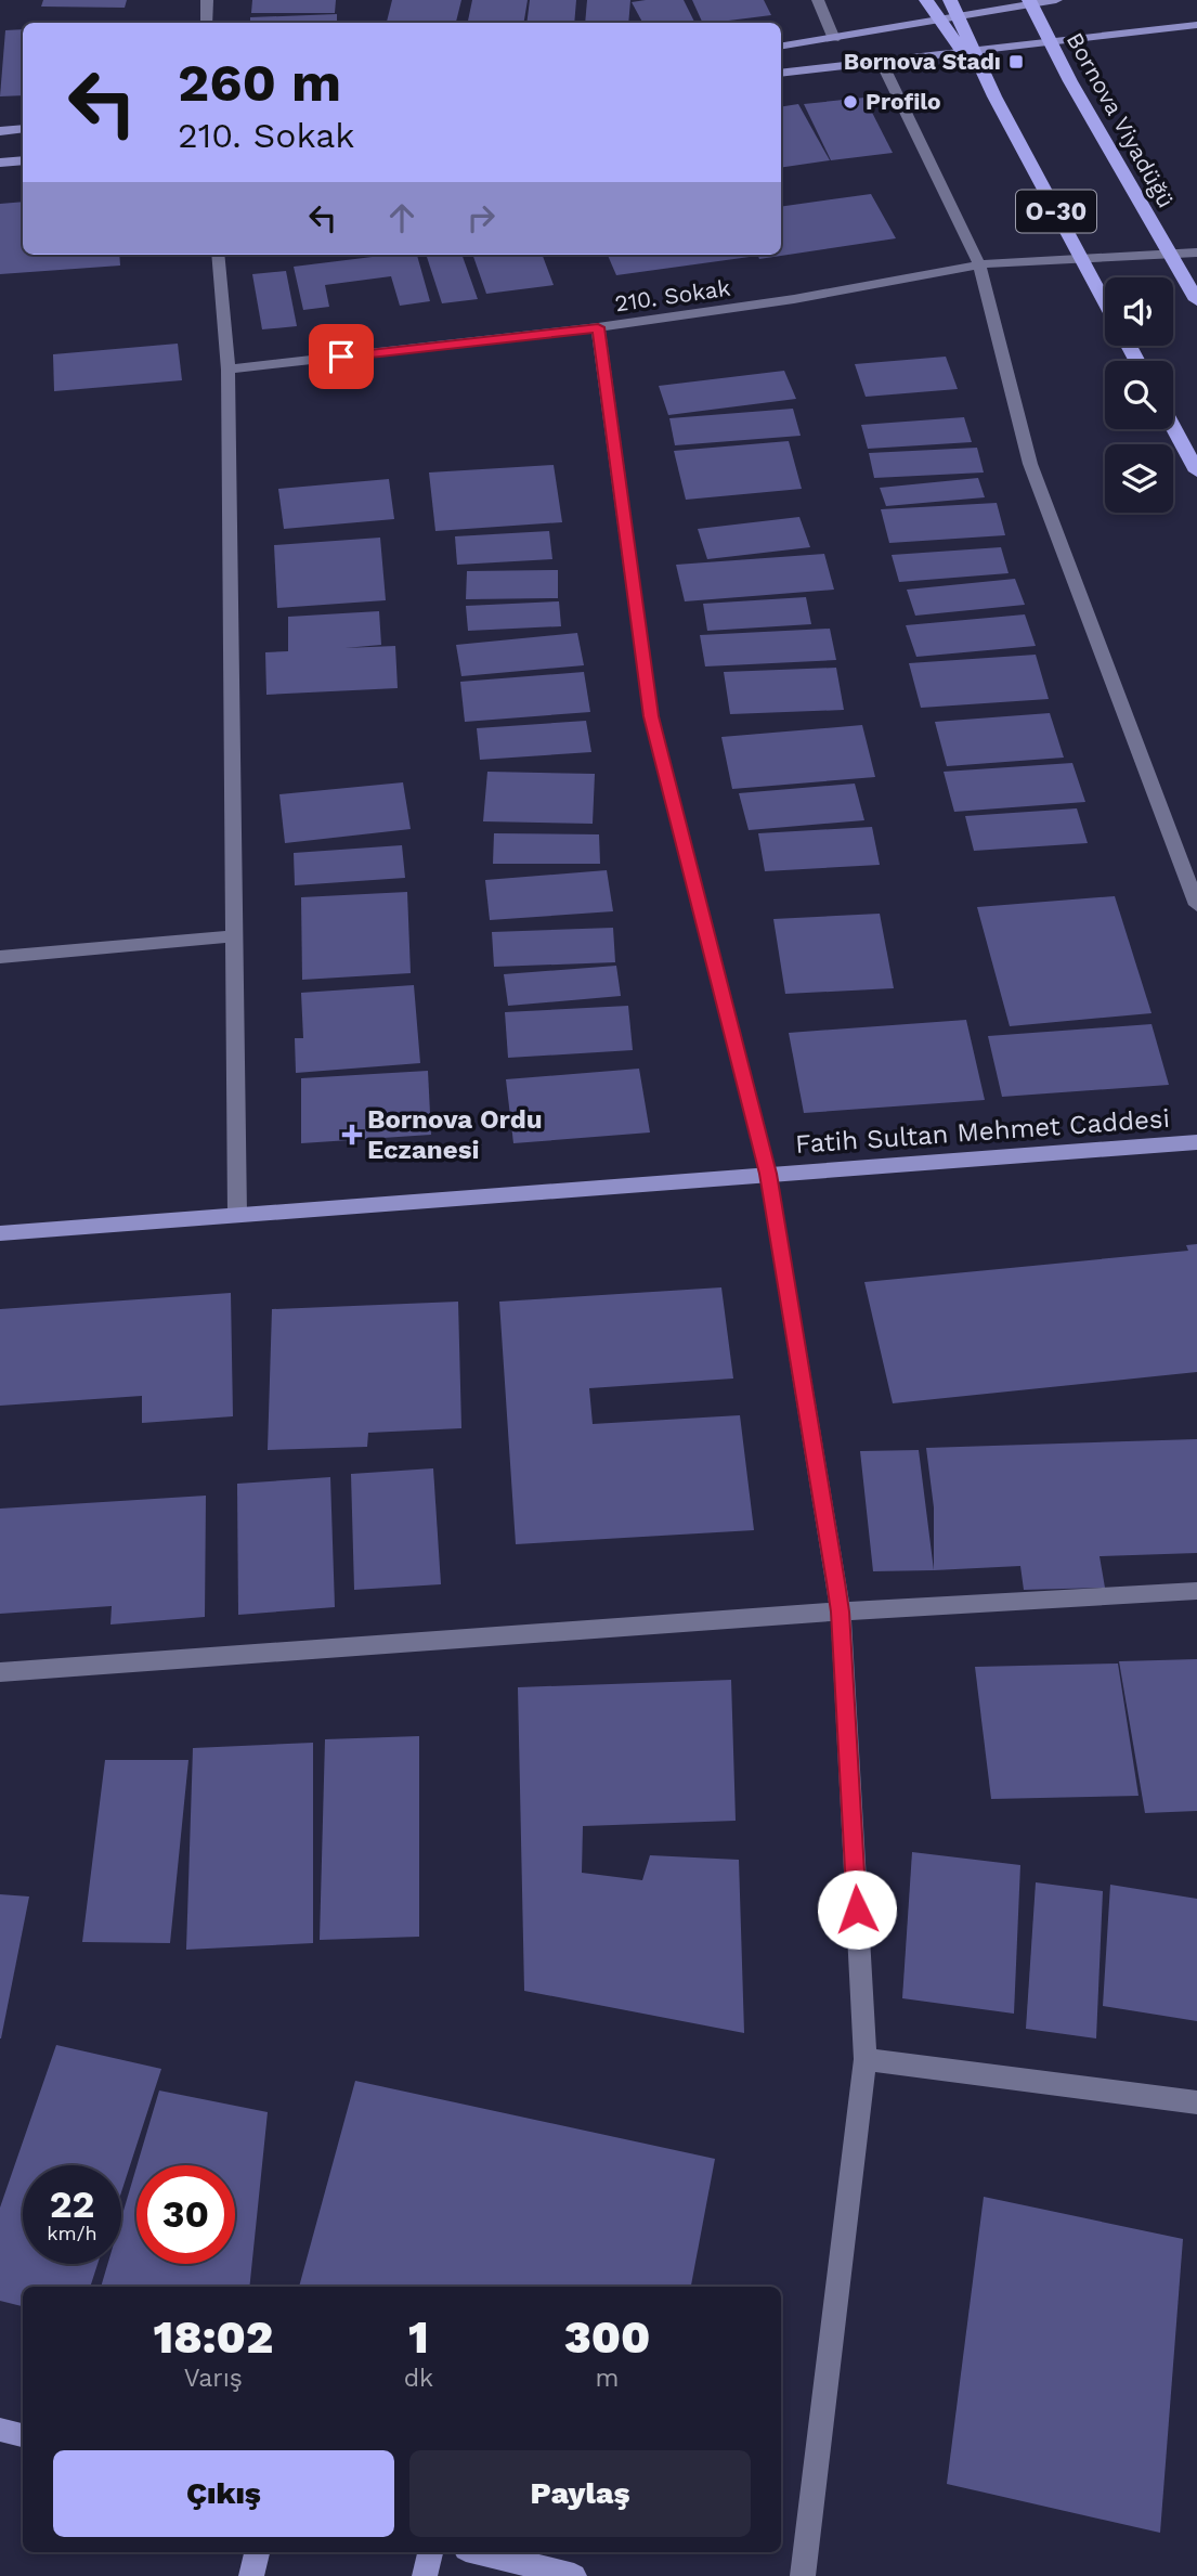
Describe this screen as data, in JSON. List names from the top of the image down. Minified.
{"streets":{"highway":["Bornova Viyadüğü","O-30"],"main road":["Fatih Sultan Mehmet Caddesi"],"street":["210. Sokak"]},"places":{"transit":["Bornova Stadı"],"other":["Profilo"],"health":["Bornova Ordu Eczanesi"]},"page":{"turn":["260 m","210. Sokak"],"speed":"22 km/h","limit":"30","eta":["18:02","Varış","1","dk","300","m"],"buttons":["Çıkış","Paylaş"]}}
